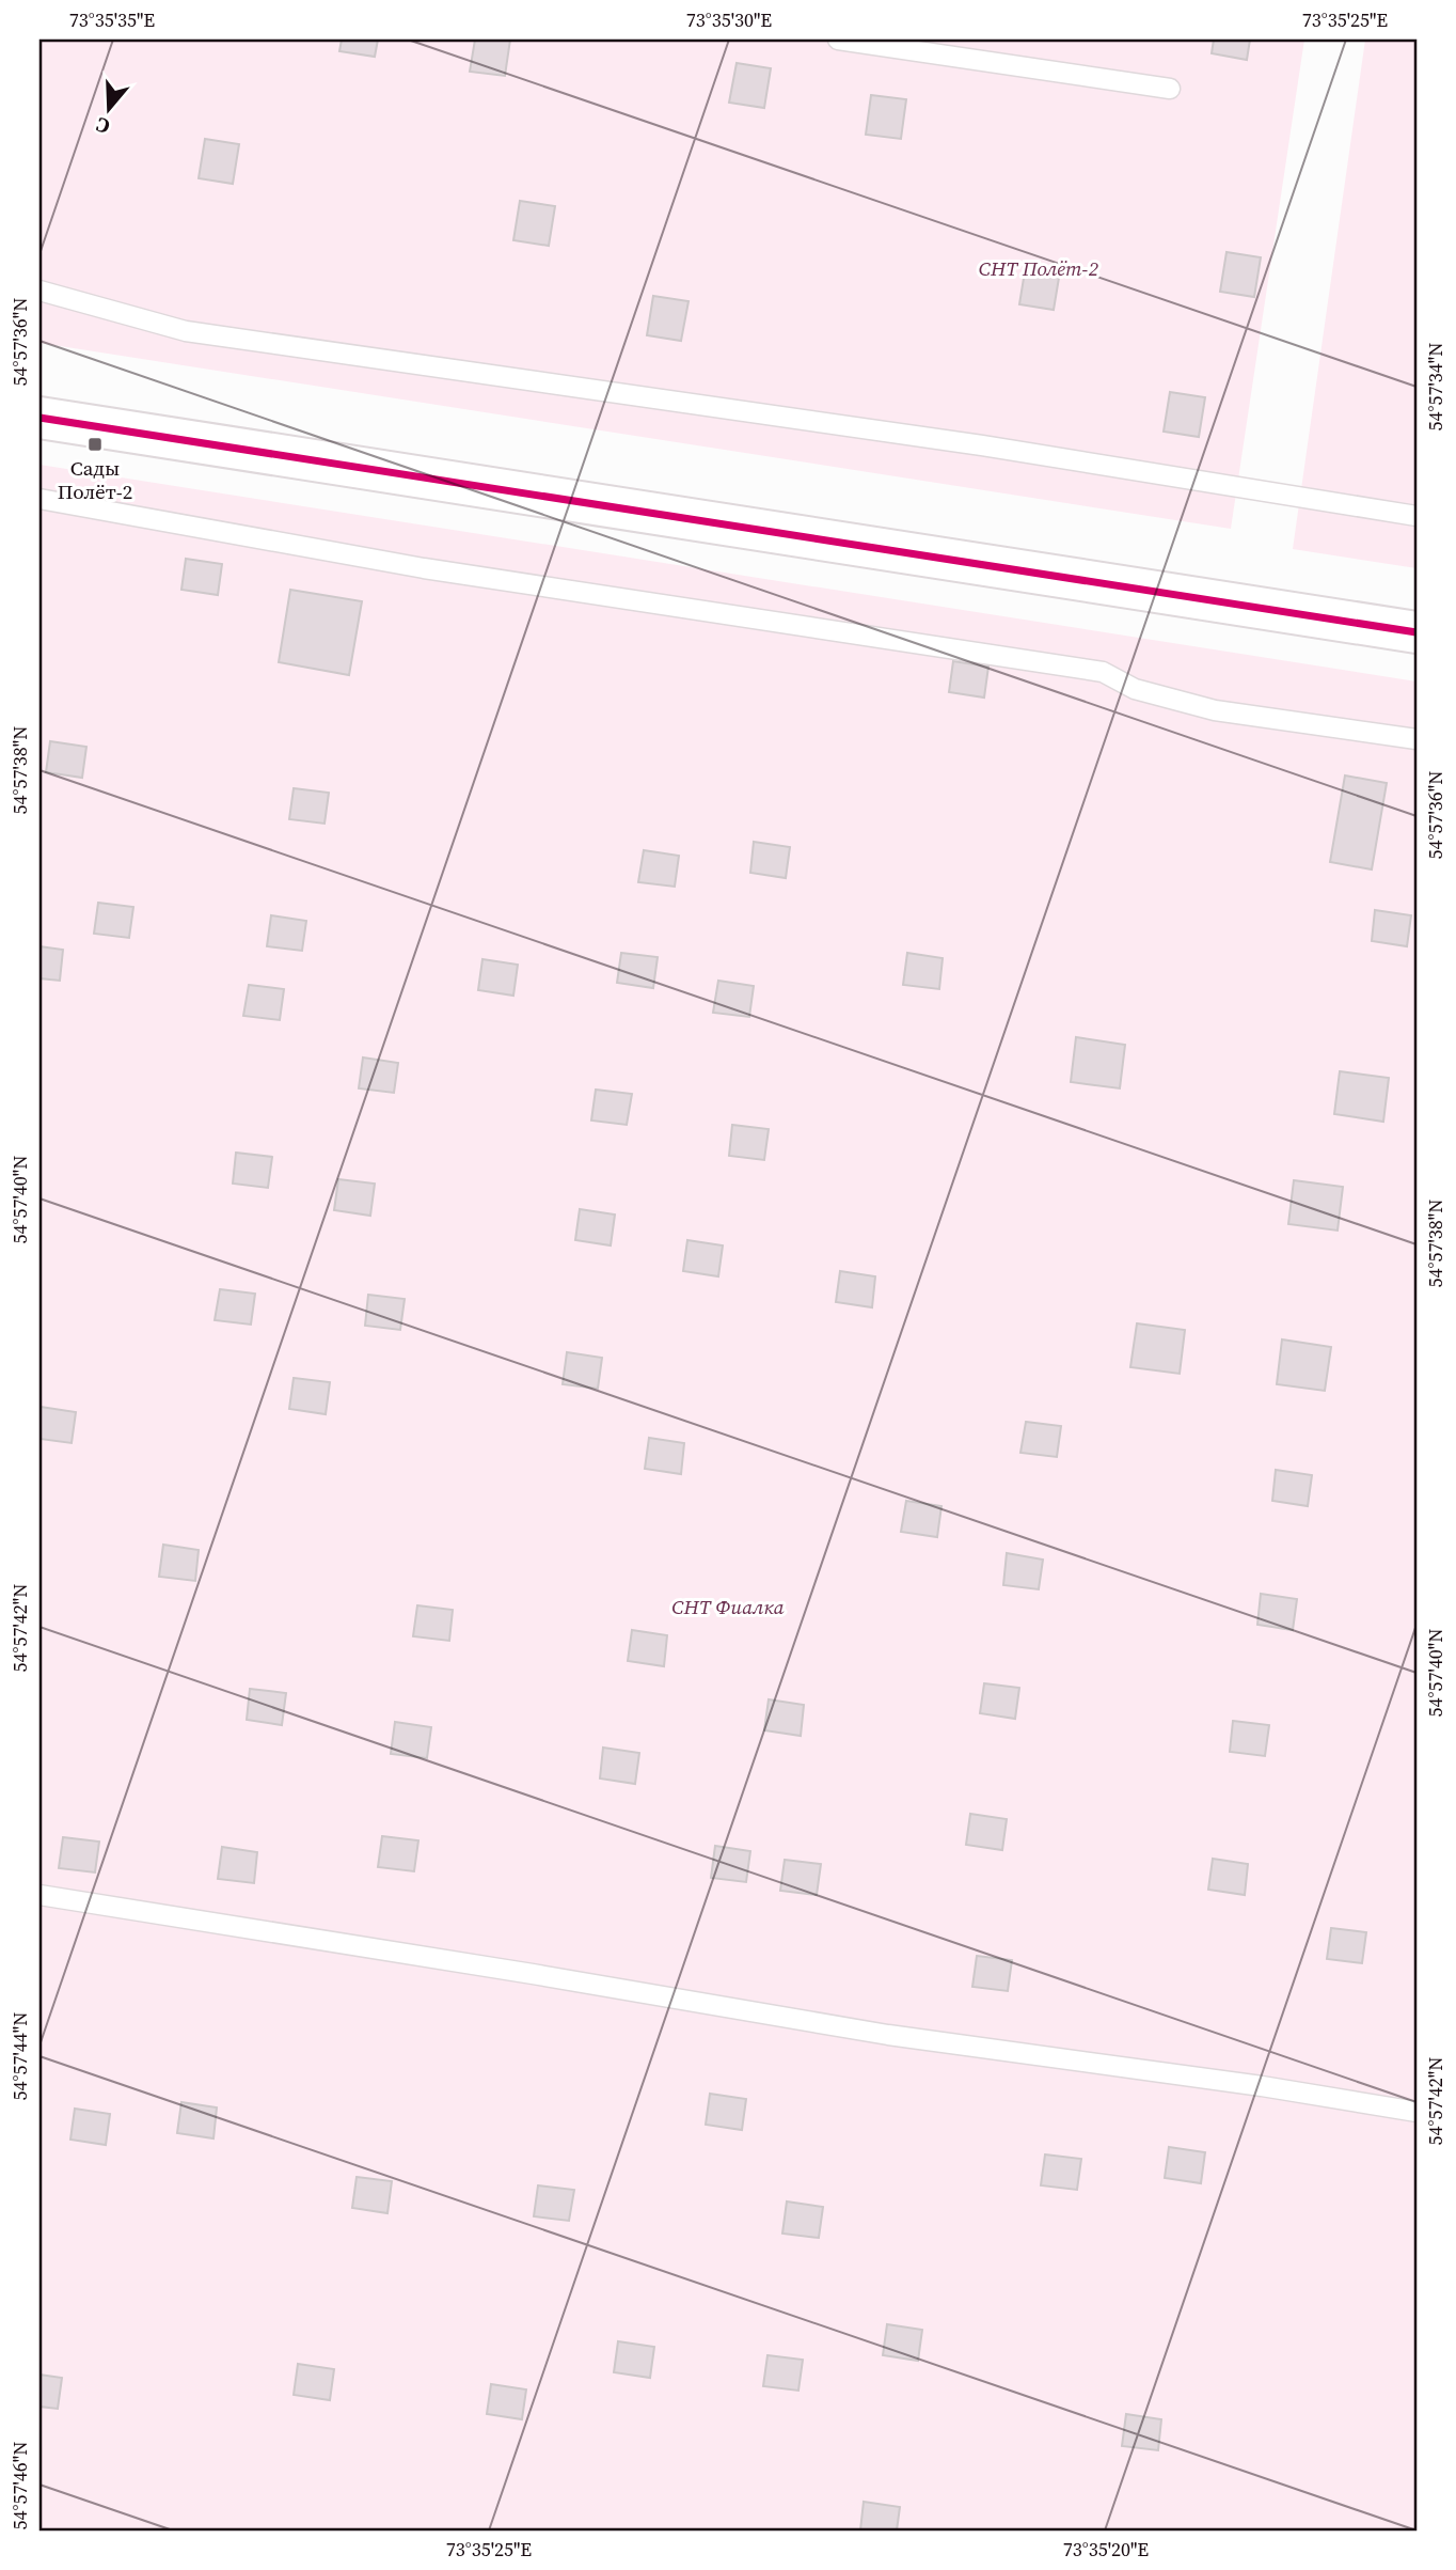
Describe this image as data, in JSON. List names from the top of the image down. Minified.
{"parks":["СНТ Полёт-2","СНТ Фиалка"],"places":{"transit":["Сады Полёт-2"]},"north":"bottom","coordinates":["73°35'35\"E","73°35'30\"E","73°35'25\"E","54°57'36\"N","54°57'34\"N","54°57'38\"N","54°57'40\"N","54°57'42\"N","54°57'44\"N","54°57'46\"N","73°35'20\"E"]}
